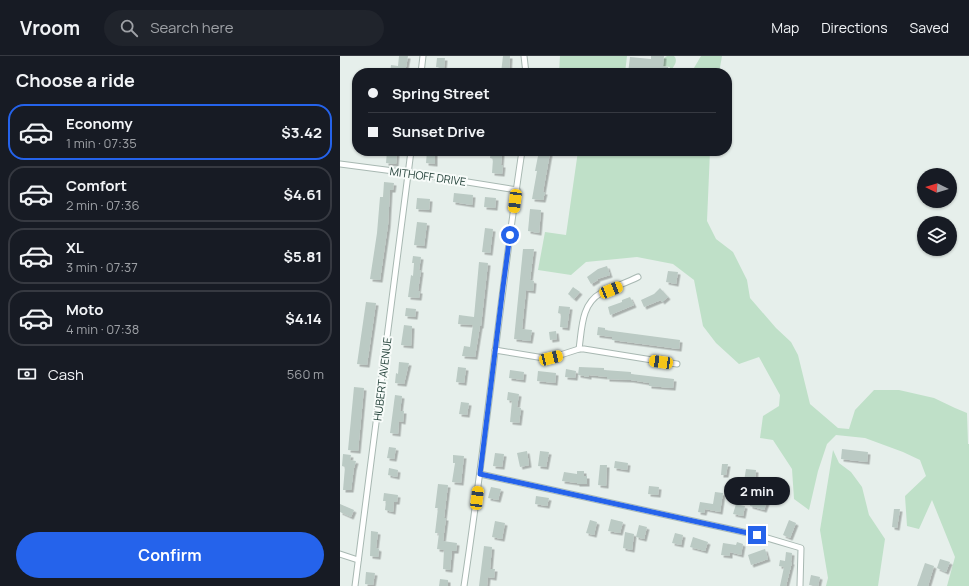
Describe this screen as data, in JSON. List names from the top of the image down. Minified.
{"streets":{"street":["MITHOFF DRIVE","HUBERT AVENUE"]},"crossings":[["MITHOFF DRIVE","HUBERT AVENUE"]],"north":"left","page":{"header":"Vroom","search":"Search here","nav":["Map","Directions","Saved"],"heading":"Choose a ride","banner":["Spring Street","Sunset Drive"],"list":[{"name":"Economy","note":"1 min · 07:35","value":"$3.42"},{"name":"Comfort","note":"2 min · 07:36","value":"$4.61"},{"name":"XL","note":"3 min · 07:37","value":"$5.81"},{"name":"Moto","note":"4 min · 07:38","value":"$4.14"}],"pay":["Cash","560 m"],"bubble":"2 min","buttons":"Confirm"}}
